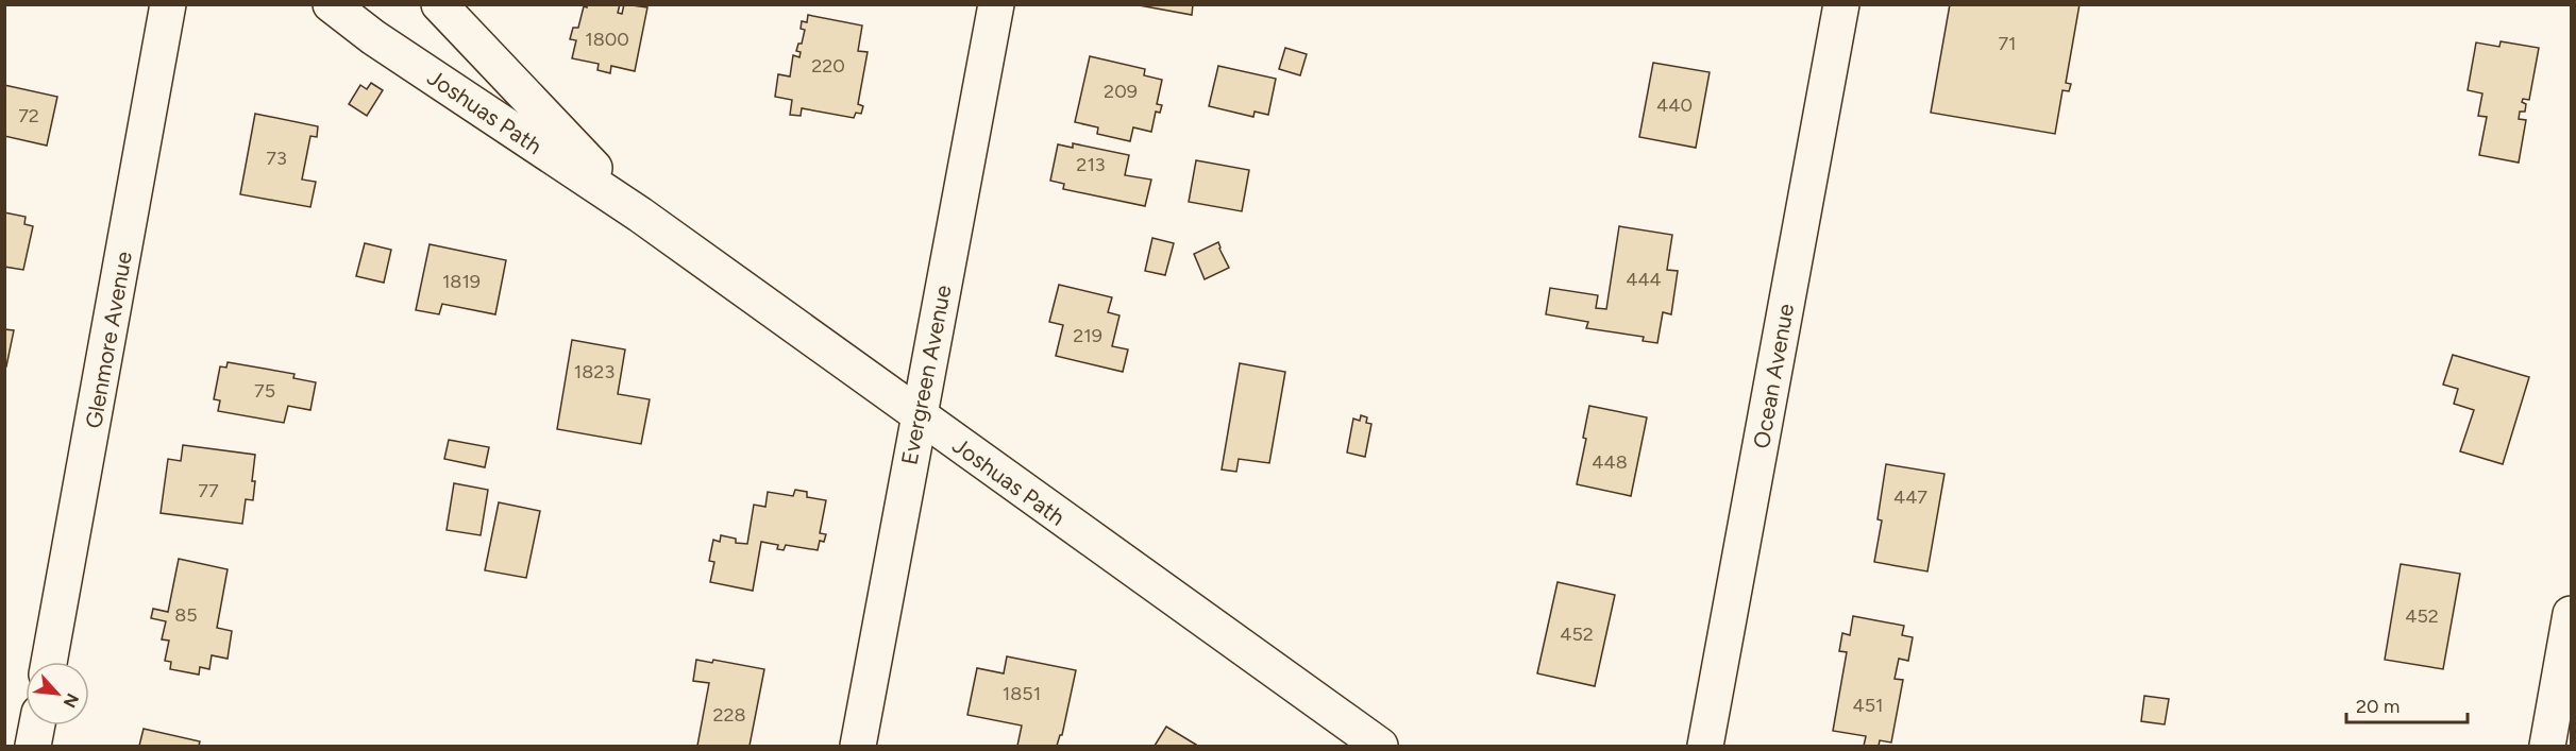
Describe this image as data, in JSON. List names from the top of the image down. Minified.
{"streets":{"street":["Joshuas Path","Glenmore Avenue","Evergreen Avenue","Ocean Avenue"]},"crossings":[["Joshuas Path","Evergreen Avenue"]],"house_numbers":["1800","71","220","209","440","72","73","213","444","1819","219","1823","75","448","77","447","85","452","452","1851","451","228"],"scale_bar":"20 m","north":"bottom right"}
